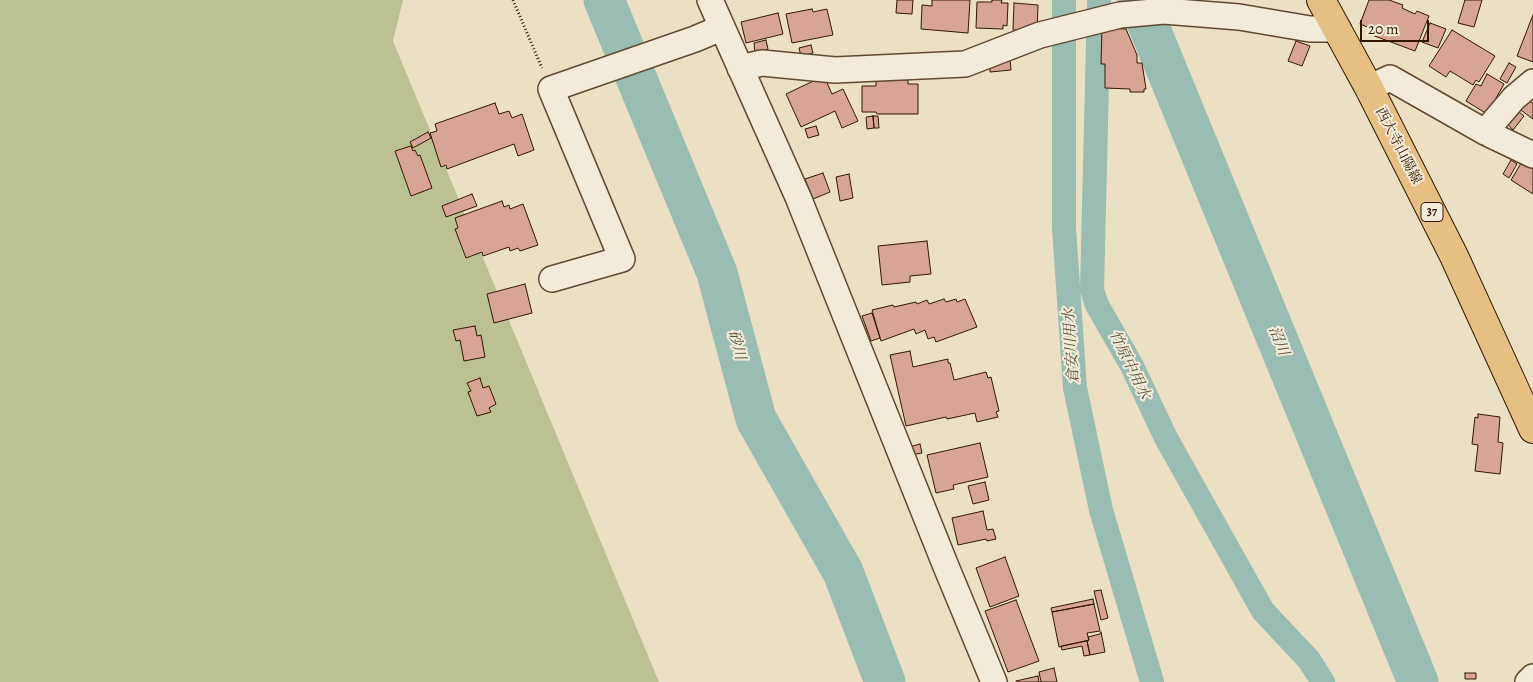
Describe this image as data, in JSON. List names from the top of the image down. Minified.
{"streets":{"main road":["西大寺山陽線","37"]},"water":["沼川","砂川","倉安川用水","竹原中用水"],"scale_bar":"20 m"}
